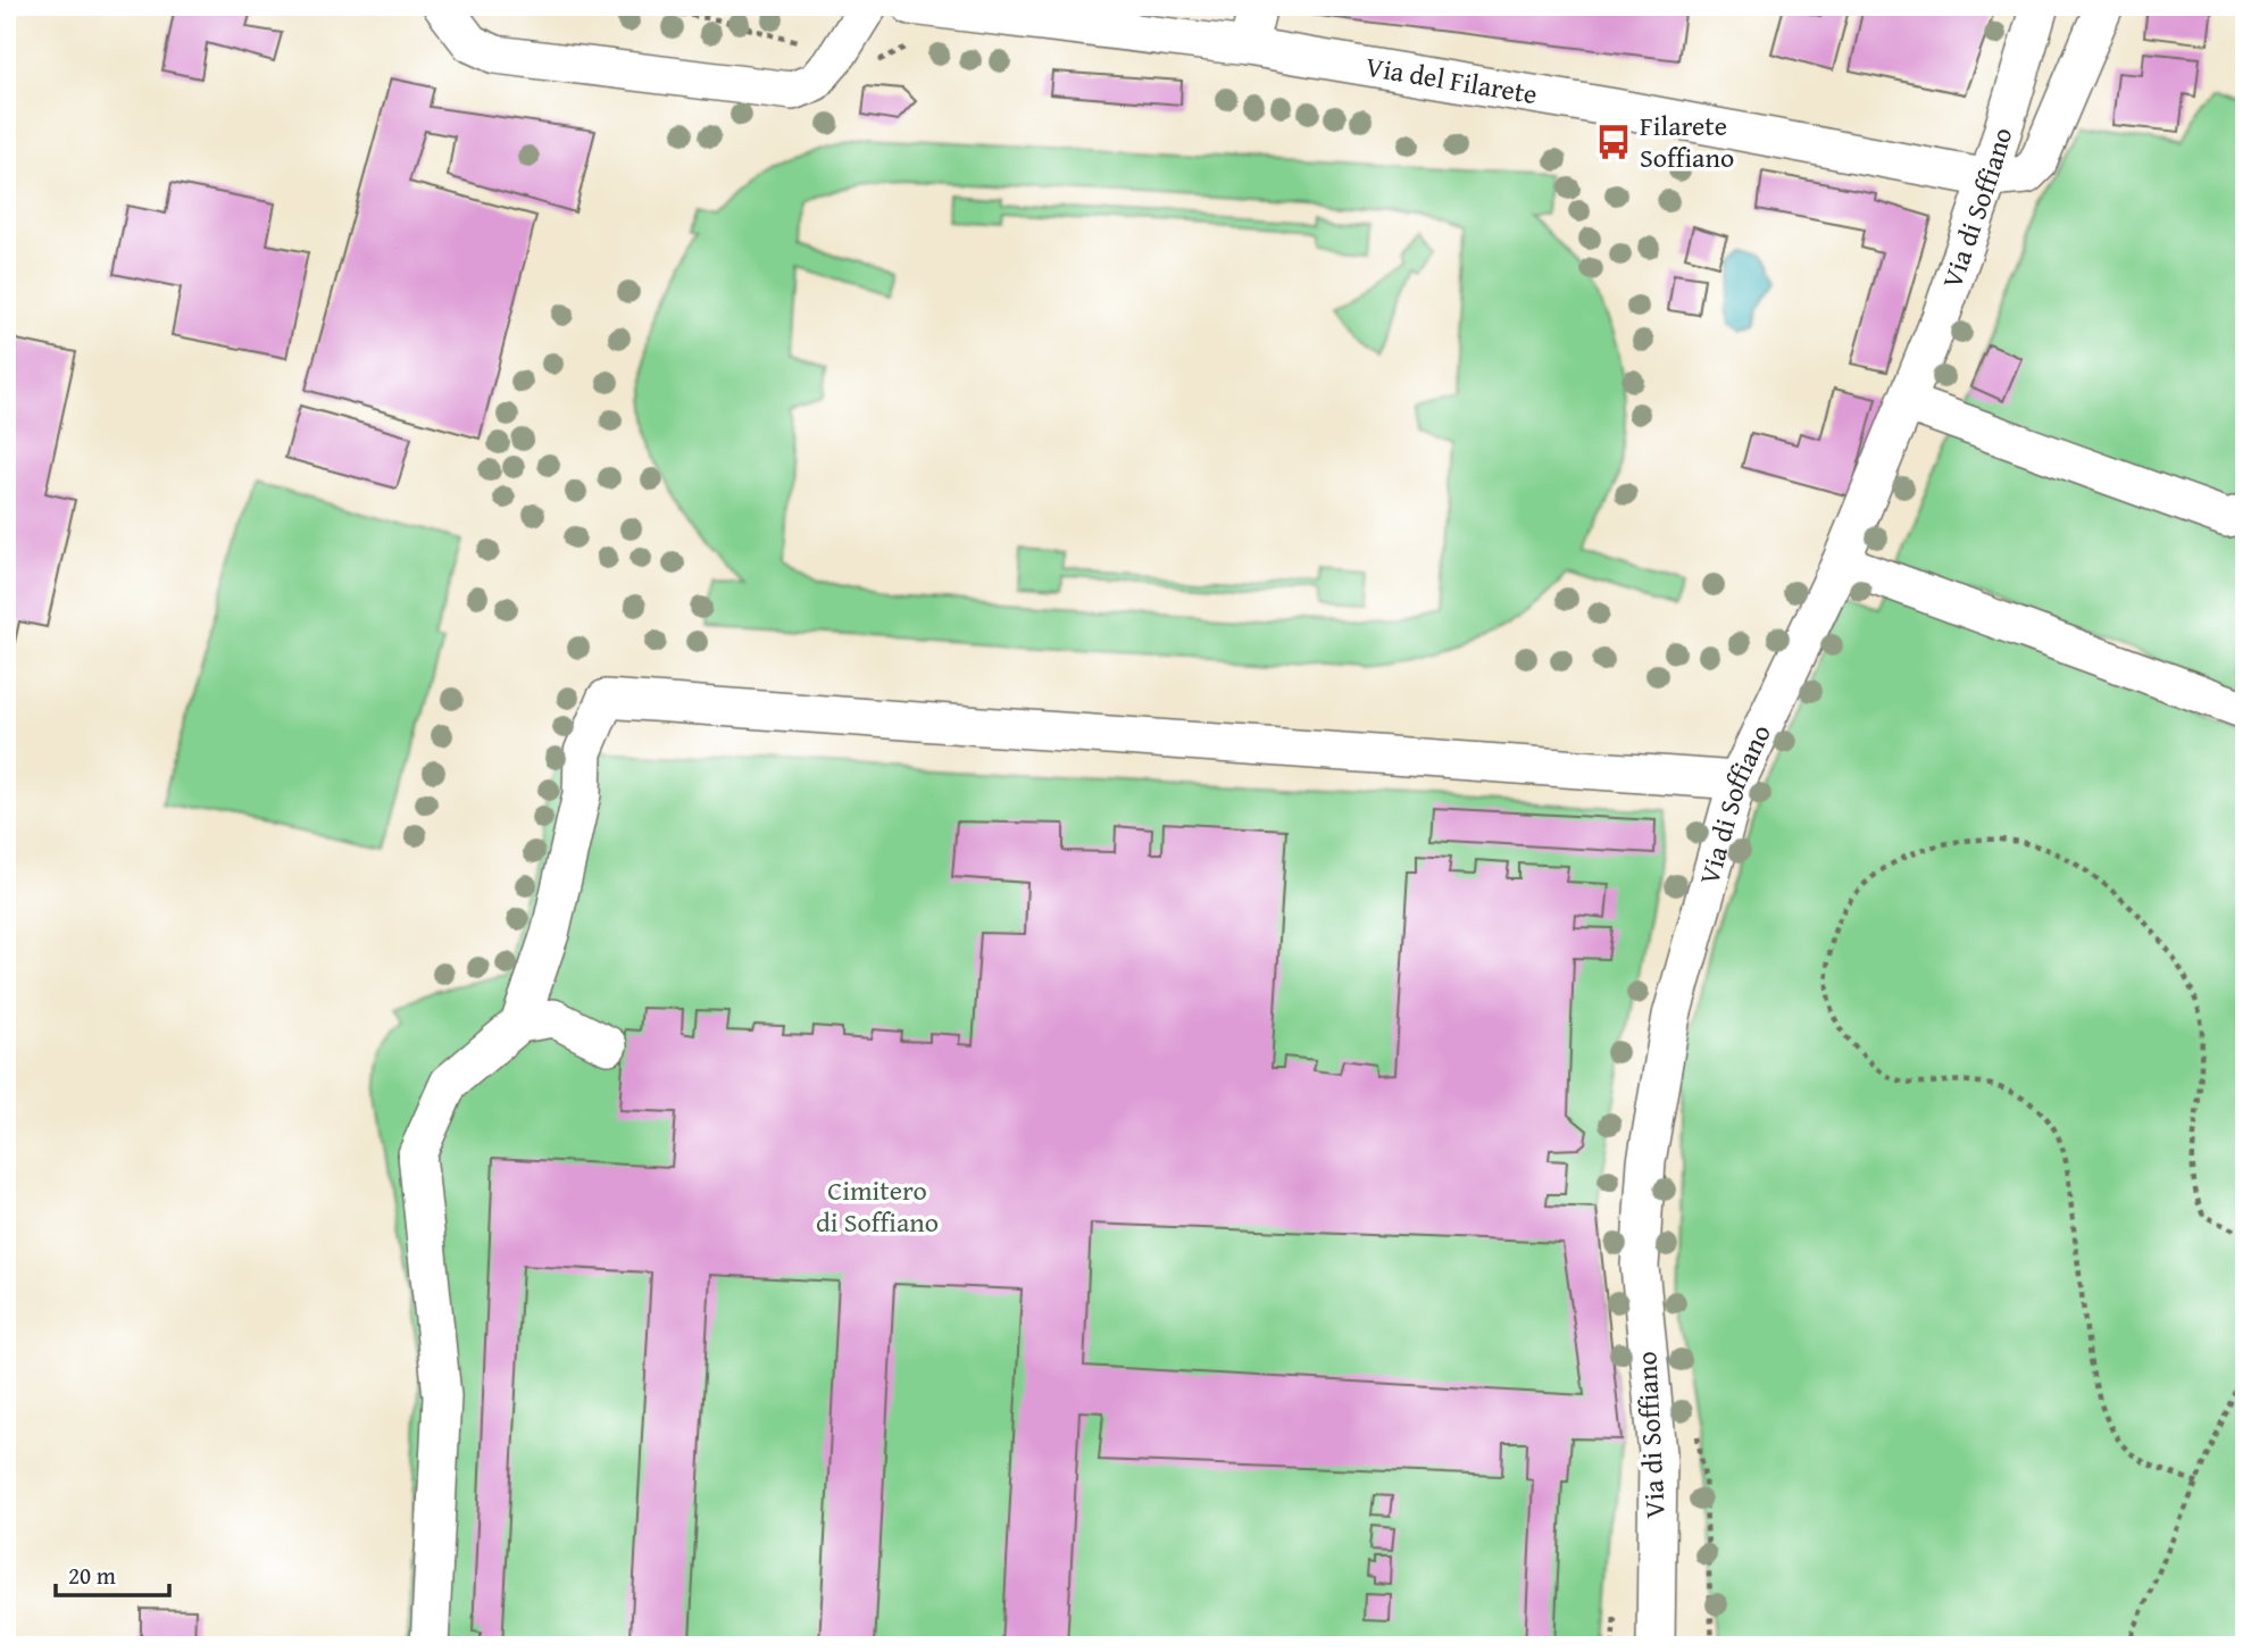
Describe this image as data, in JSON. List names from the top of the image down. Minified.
{"streets":{"street":["Via del Filarete","Via di Soffiano"]},"crossings":[["Via del Filarete","Via di Soffiano"]],"parks":["Cimitero di Soffiano"],"places":{"bus stop":["Filarete Soffiano"]},"scale_bar":"20 m"}
